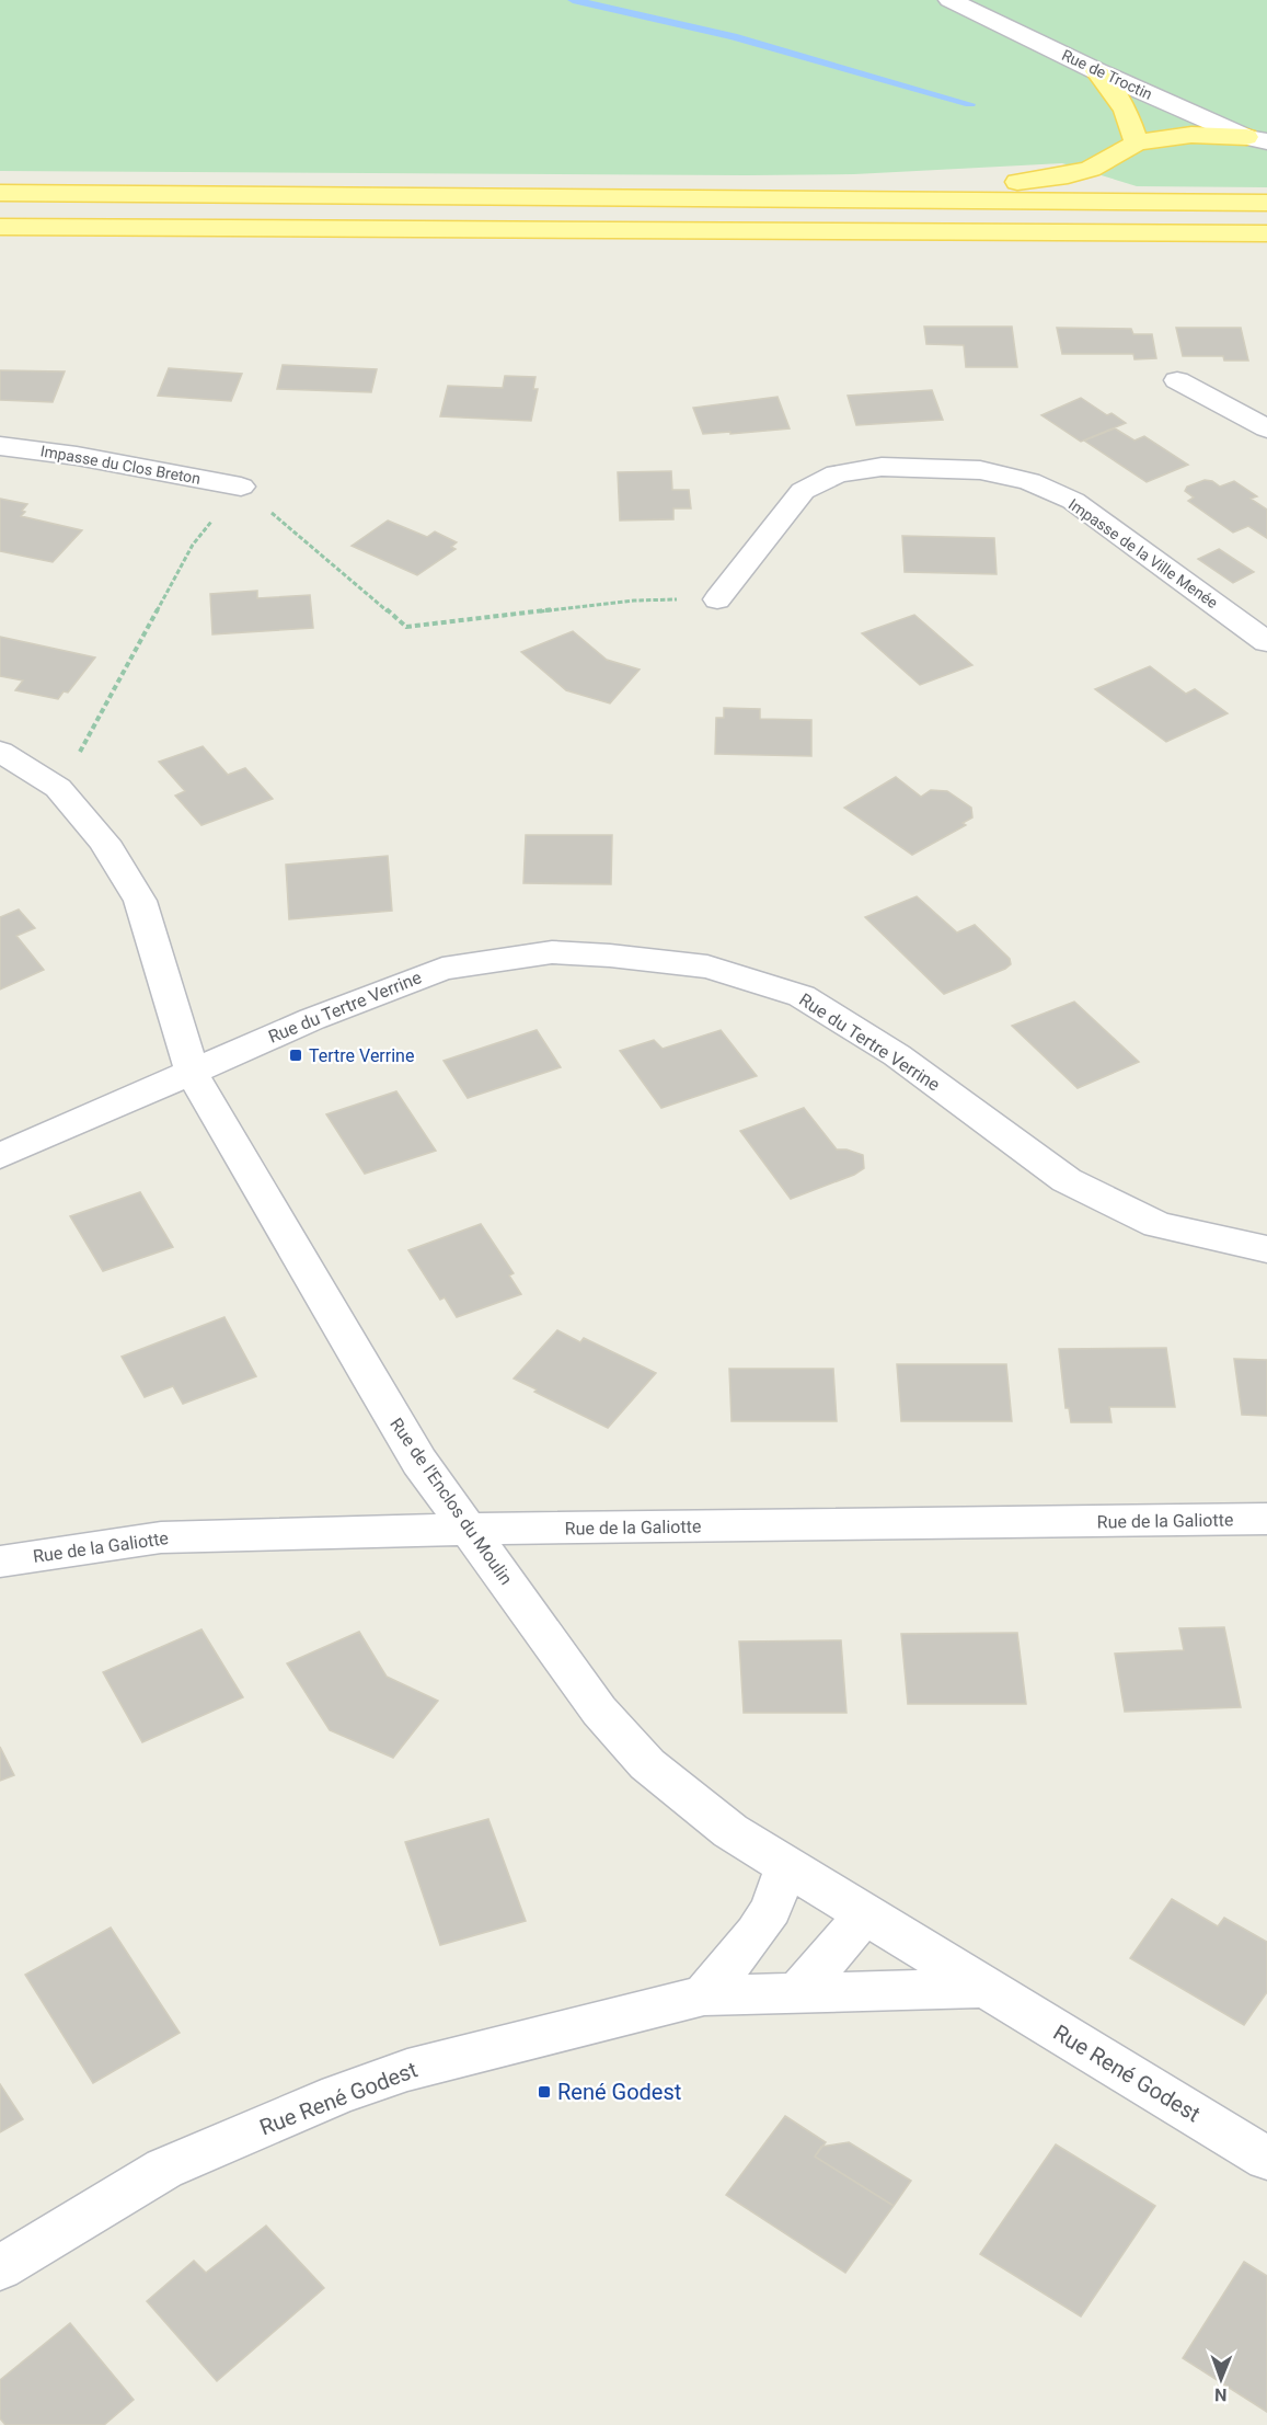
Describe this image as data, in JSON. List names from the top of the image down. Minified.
{"streets":{"street":["Rue de Troctin","Impasse du Clos Breton","Impasse de la Ville Menée","Rue du Tertre Verrine","Rue de l'Enclos du Moulin","Rue de la Galiotte","Rue René Godest"]},"crossings":[["Rue du Tertre Verrine","Rue de l'Enclos du Moulin"],["Rue de l'Enclos du Moulin","Rue de la Galiotte"],["Rue de l'Enclos du Moulin","Rue René Godest"]],"places":{"transit":["Tertre Verrine","René Godest"]},"north":"bottom"}
